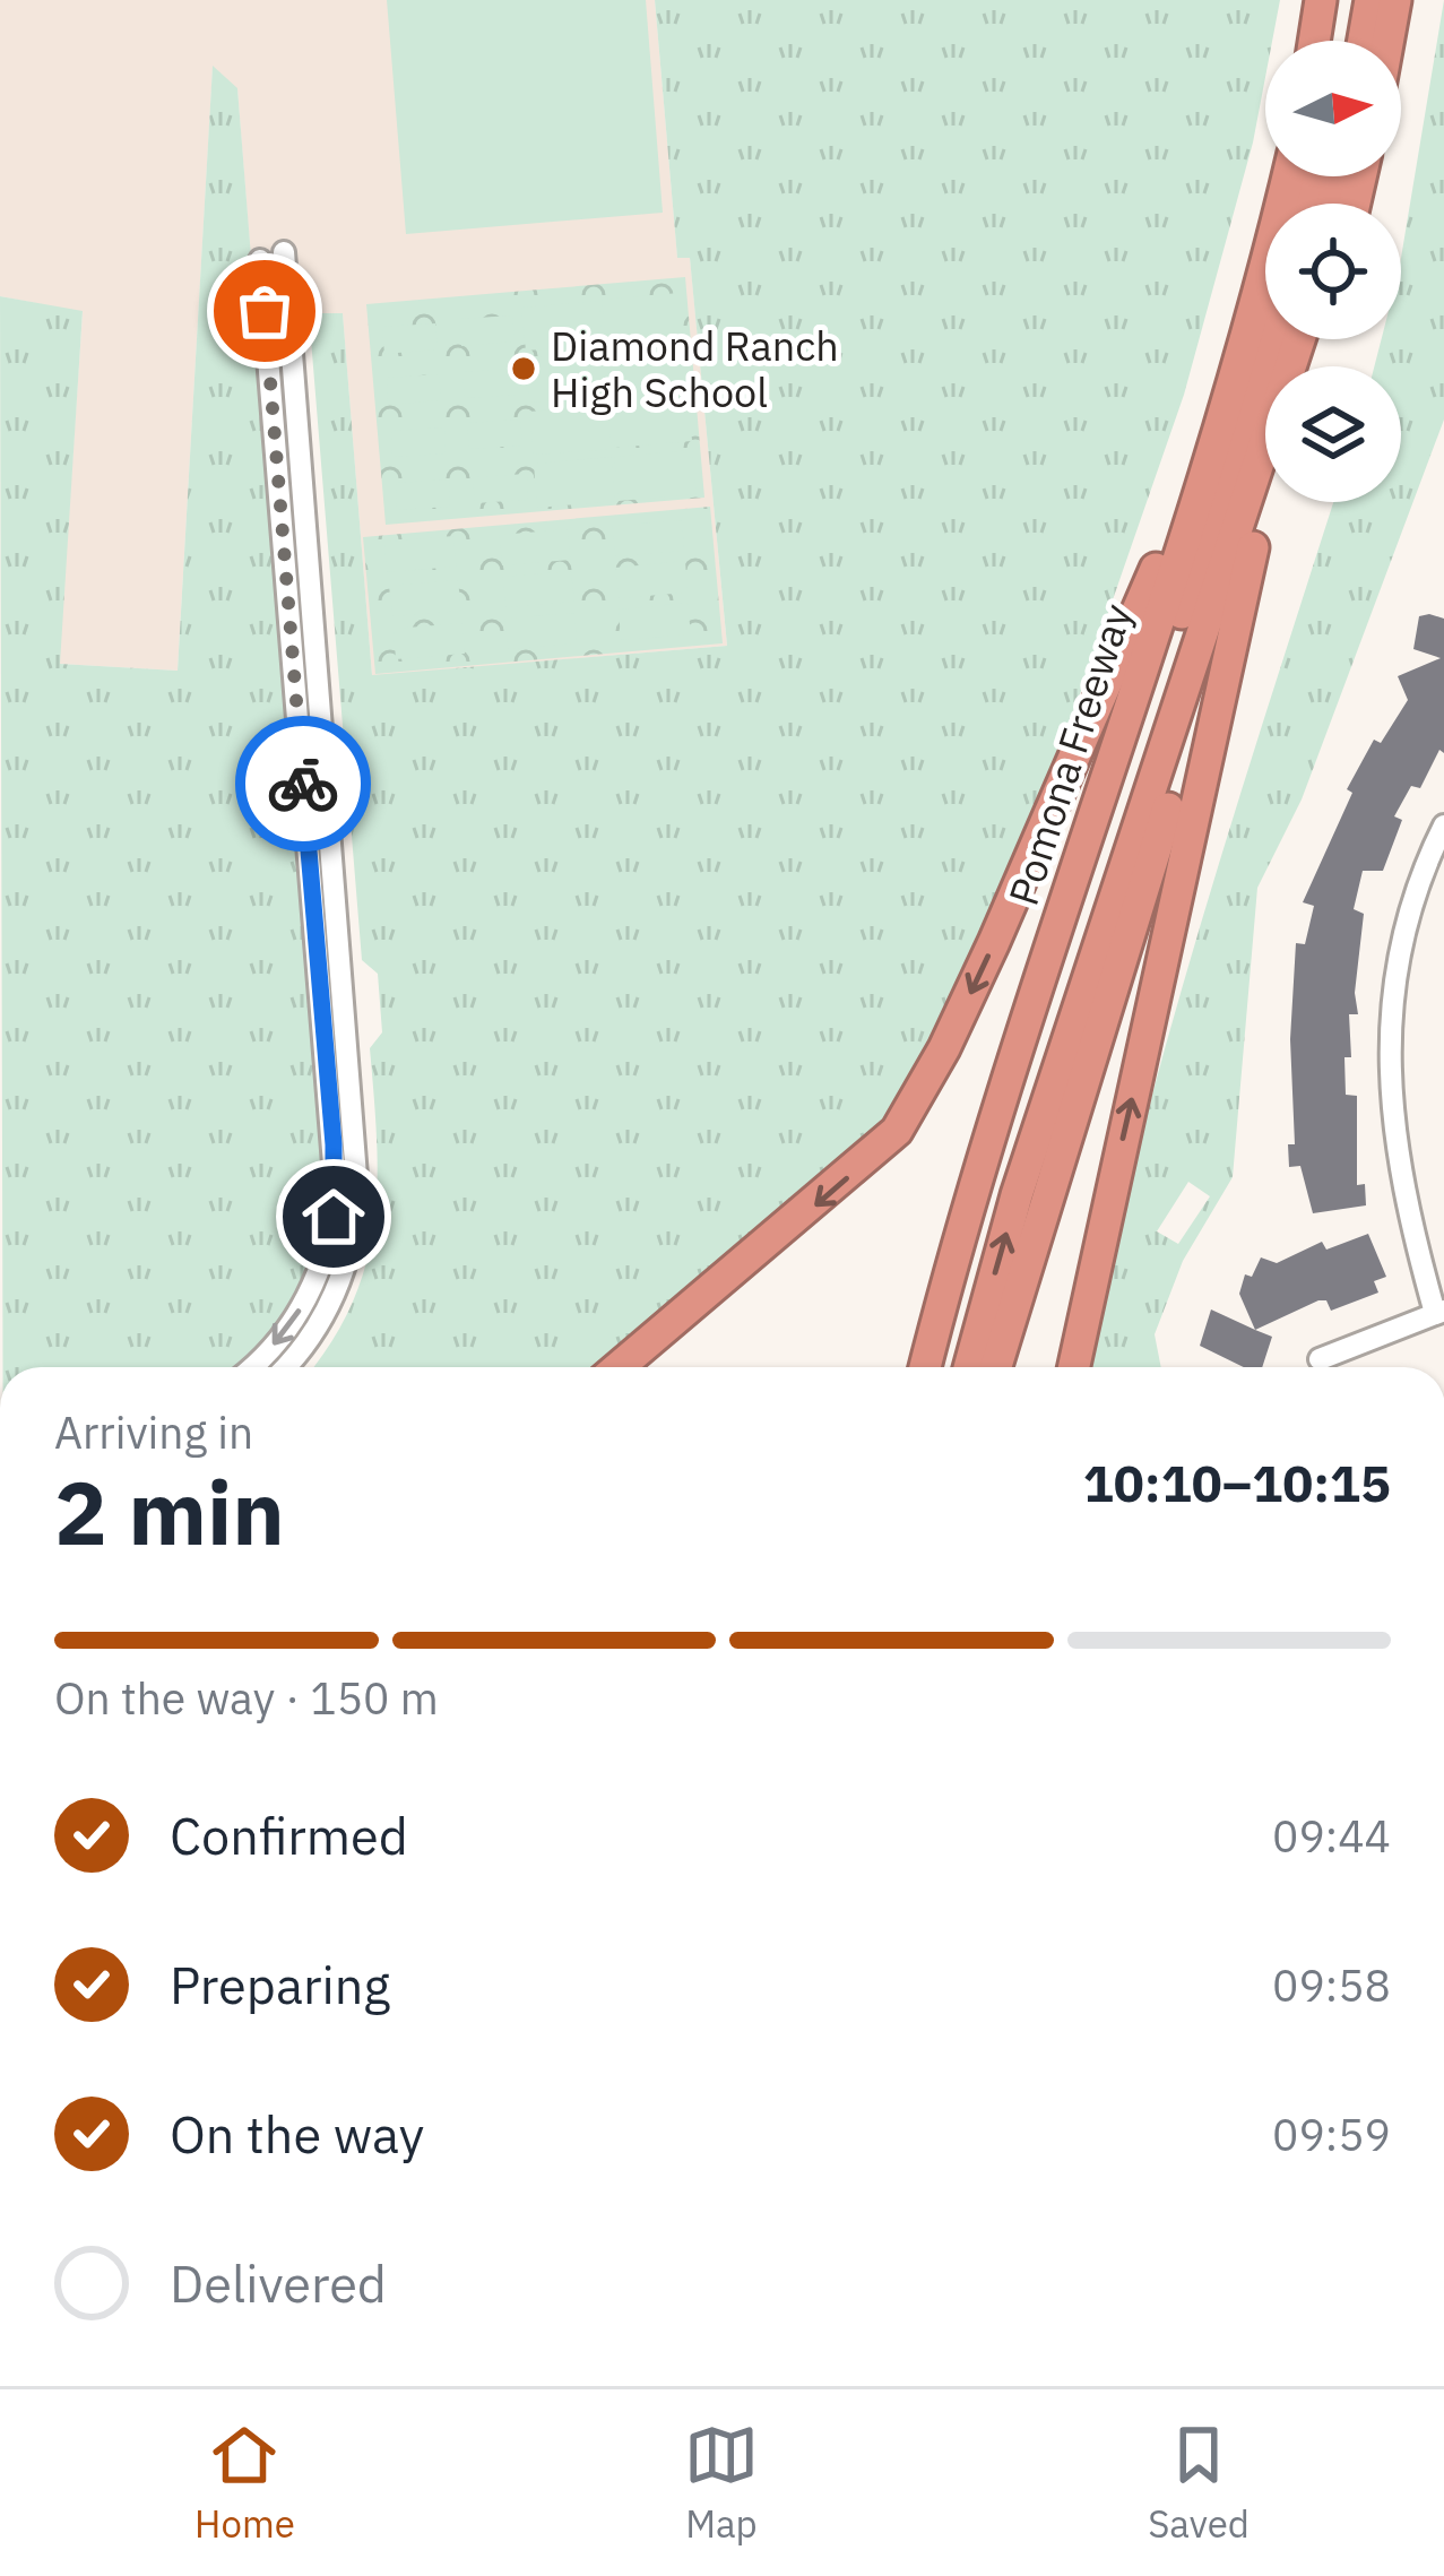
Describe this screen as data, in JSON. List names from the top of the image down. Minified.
{"streets":{"highway":["Pomona Freeway"]},"places":["Diamond Ranch High School"],"north":"right","page":{"heading":["2 min","Arriving in","10:10–10:15"],"bar":"On the way · 150 m","list":[["Confirmed","09:44"],["Preparing","09:58"],["On the way","09:59"],"Delivered"],"tabs":["Home","Map","Saved"]}}
